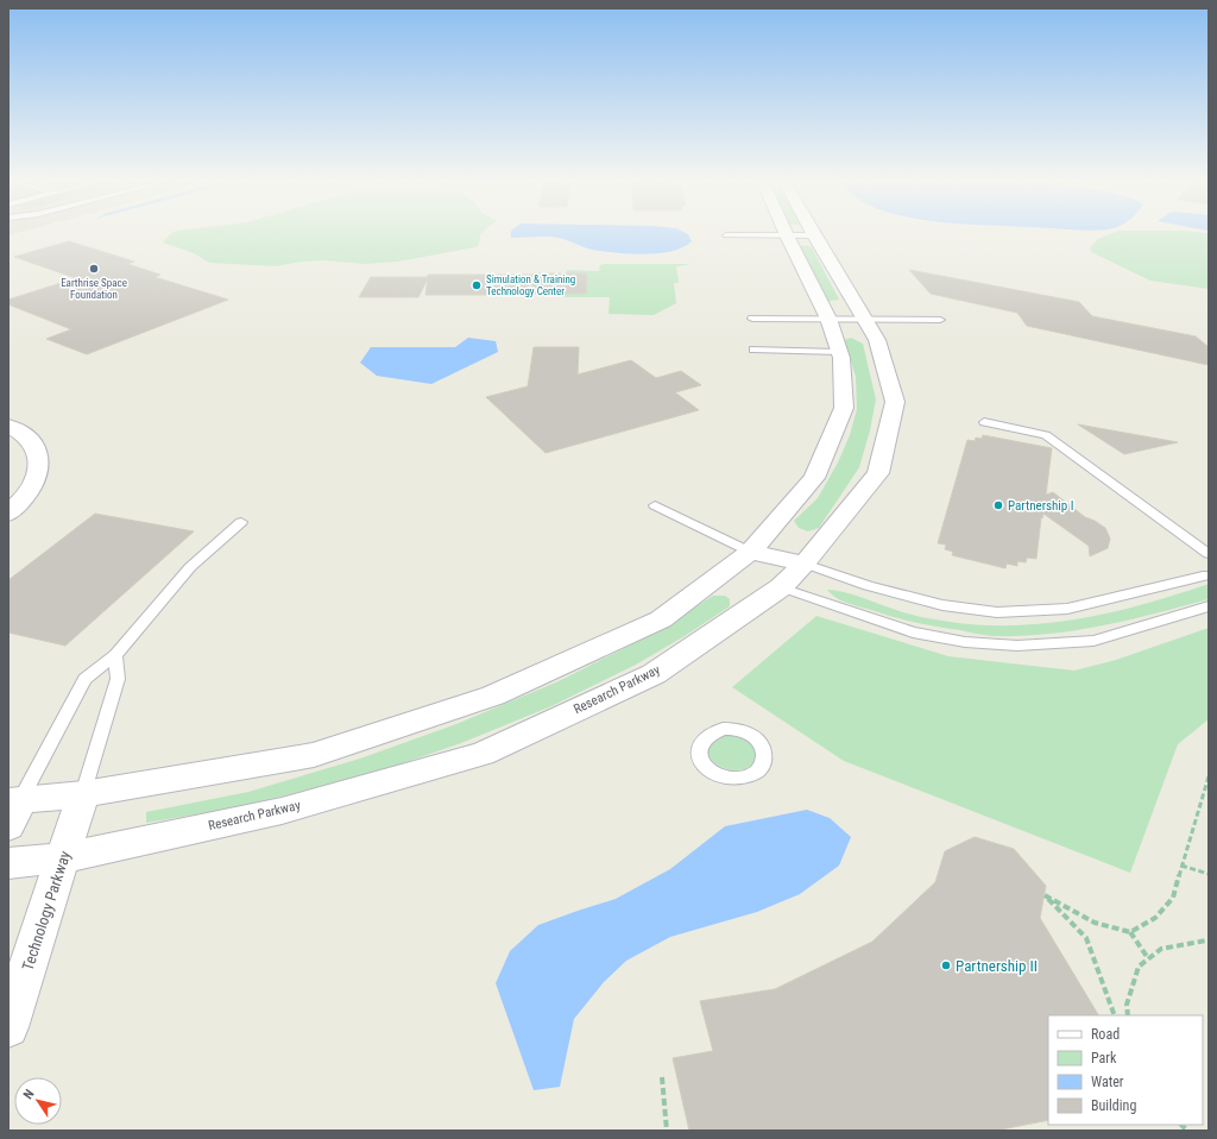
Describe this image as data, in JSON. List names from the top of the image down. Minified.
{"streets":{"street":["Research Parkway","Technology Parkway"]},"crossings":[["Research Parkway","Technology Parkway"]],"places":["Earthrise Space Foundation","Simulation & Training Technology Center","Partnership I","Partnership II"],"legend":["Road","Park","Water","Building"],"north":"top left"}
